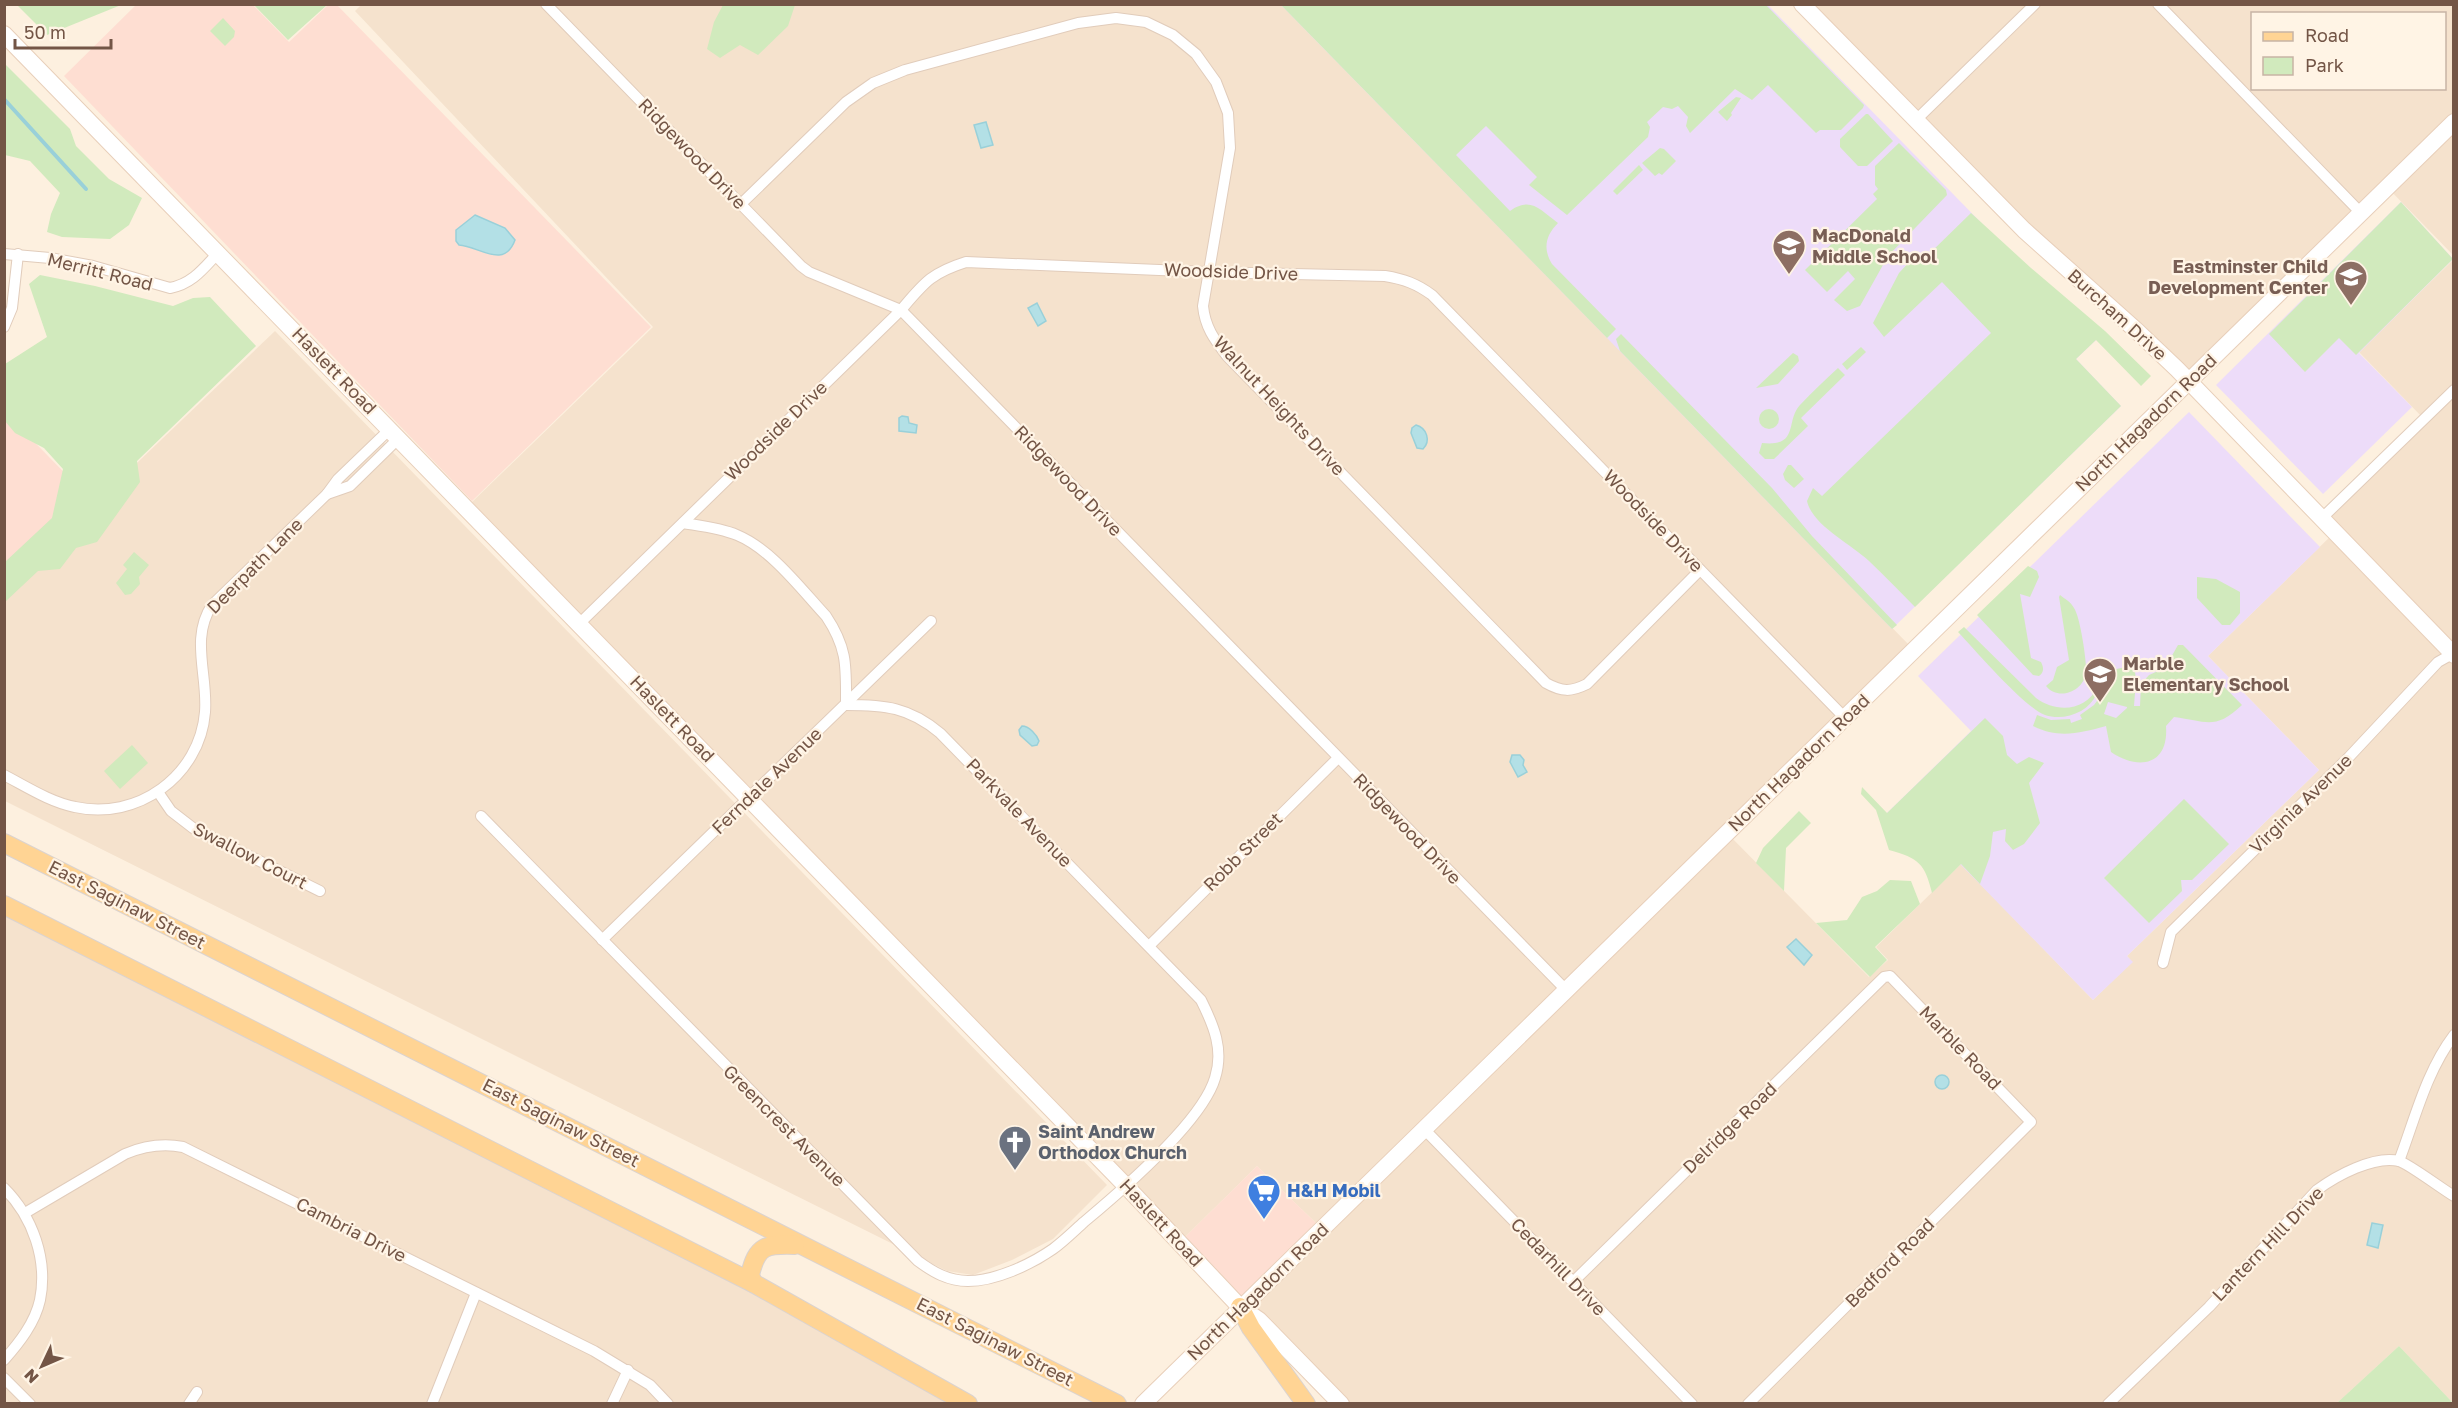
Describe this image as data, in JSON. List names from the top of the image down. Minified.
{"streets":{"main road":["East Saginaw Street"],"street":["Ridgewood Drive","Merritt Road","Woodside Drive","Burcham Drive","Haslett Road","Walnut Heights Drive","North Hagadorn Road","Deerpath Lane","Ferndale Avenue","Virginia Avenue","Parkvale Avenue","Robb Street","Swallow Court","Marble Road","Greencrest Avenue","Delridge Road","Cambria Drive","Lantern Hill Drive","Bedford Road","Cedarhill Drive"]},"crossings":[["Ridgewood Drive","Woodside Drive"],["Ridgewood Drive","Walnut Heights Drive"],["Ridgewood Drive","North Hagadorn Road"],["Ridgewood Drive","Robb Street"],["Merritt Road","Haslett Road"],["Woodside Drive","Haslett Road"],["Woodside Drive","Walnut Heights Drive"],["Woodside Drive","North Hagadorn Road"],["Burcham Drive","North Hagadorn Road"],["Burcham Drive","Virginia Avenue"],["Haslett Road","North Hagadorn Road"],["Haslett Road","Deerpath Lane"],["Haslett Road","Ferndale Avenue"],["Haslett Road","Parkvale Avenue"],["Haslett Road","Greencrest Avenue"],["North Hagadorn Road","Cedarhill Drive"],["Deerpath Lane","Swallow Court"],["Ferndale Avenue","Parkvale Avenue"],["Ferndale Avenue","Greencrest Avenue"],["Parkvale Avenue","Robb Street"],["Parkvale Avenue","Greencrest Avenue"],["Marble Road","Delridge Road"],["Marble Road","Bedford Road"],["Delridge Road","Cedarhill Drive"]],"places":{"school or university":["MacDonald Middle School","Eastminster Child Development Center","Marble Elementary School"],"church":["Saint Andrew Orthodox Church"],"supermarket":["H&H Mobil"]},"legend":["Road","Park"],"scale_bar":"50 m","north":"bottom left"}
